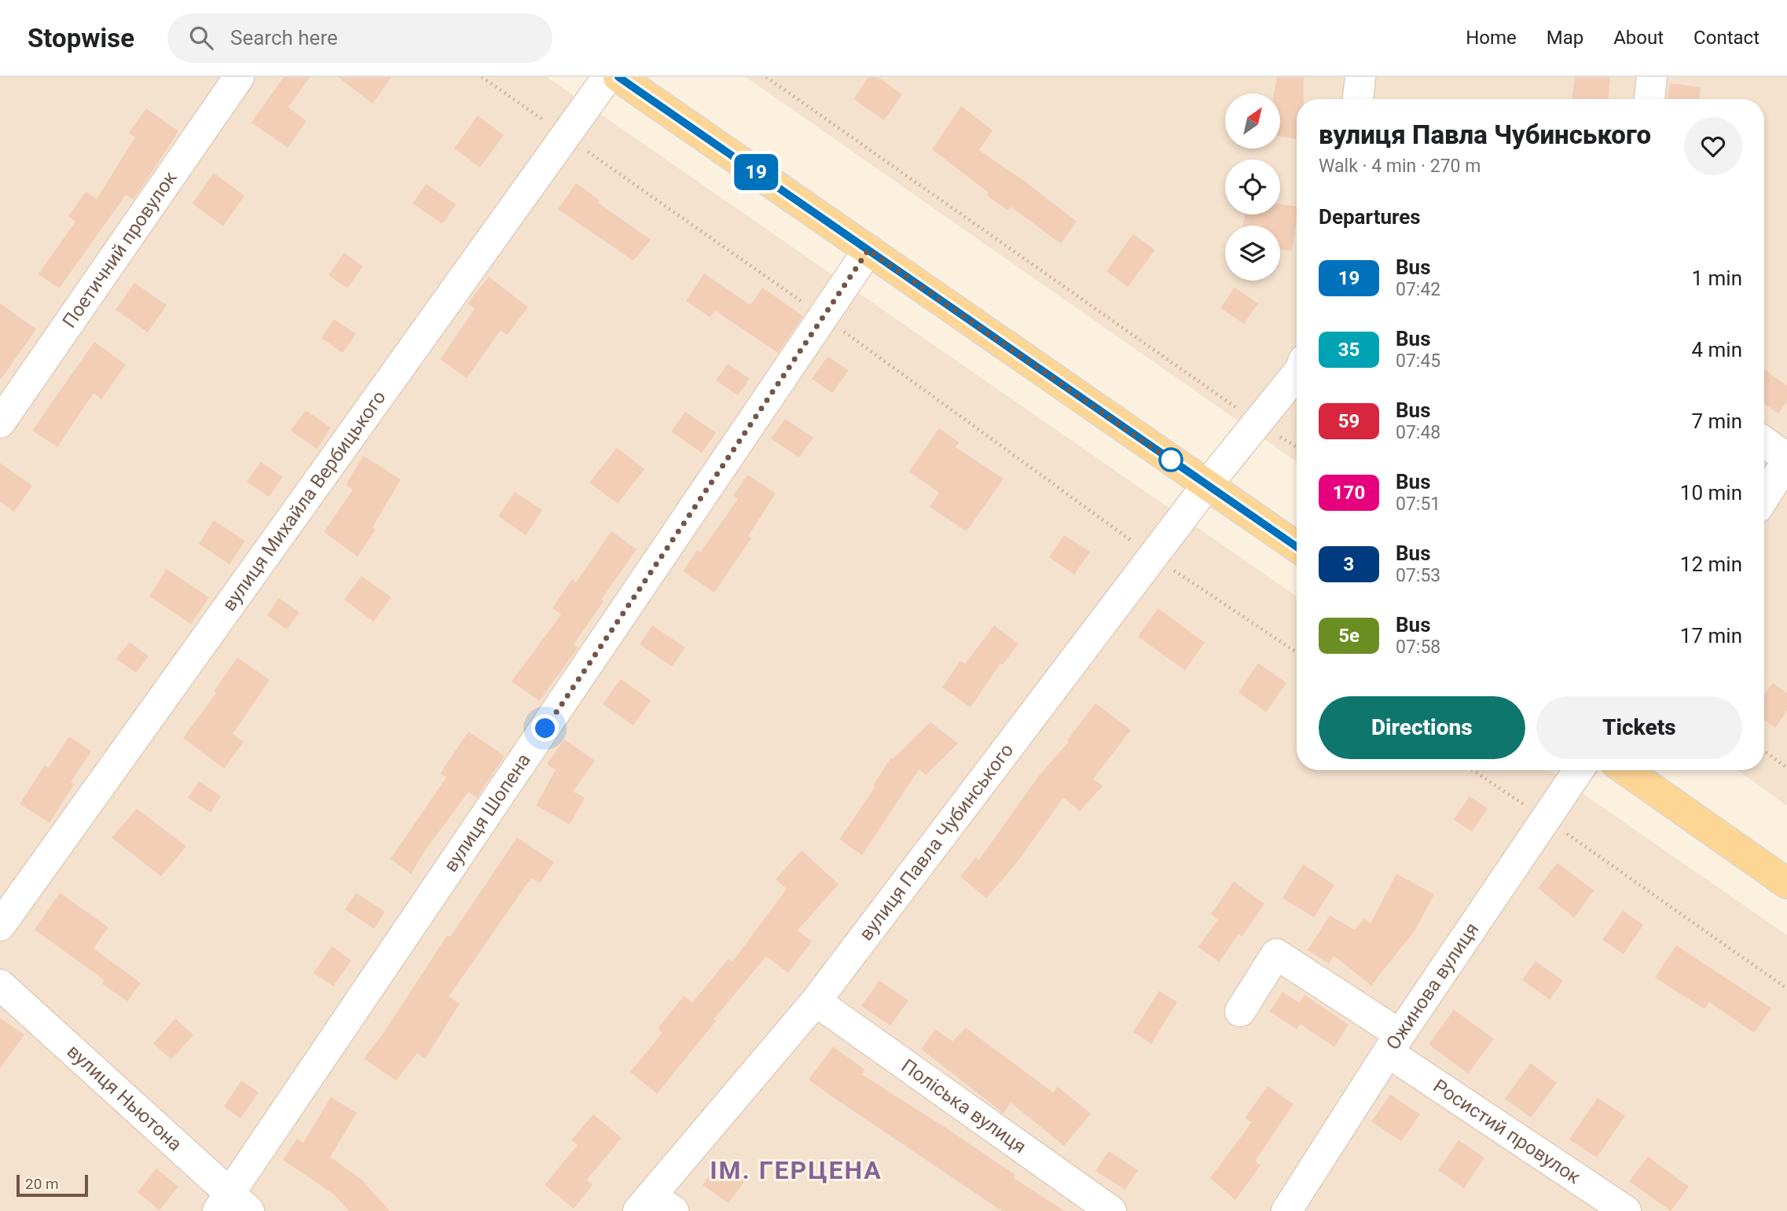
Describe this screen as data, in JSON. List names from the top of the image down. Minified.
{"streets":{"street":["Поетичний провулок","вулиця Михайла Вербицького","вулиця Шопена","вулиця Павла Чубинського","Ожинова вулиця","вулиця Ньютона","Поліська вулиця","Росистий провулок"]},"crossings":[["вулиця Шопена","вулиця Ньютона"],["вулиця Павла Чубинського","Поліська вулиця"],["Ожинова вулиця","Росистий провулок"]],"districts":["ІМ. ГЕРЦЕНА"],"lines":["bus line 19"],"scale_bar":"20 m","north":"top right","page":{"header":"Stopwise","search":"Search here","nav":["Home","Map","About","Contact"],"on_map":"19","heading":[["вулиця Павла Чубинського","Walk · 4 min · 270 m"],"Departures"],"list":[{"mark":"19","name":"Bus","note":"07:42","value":"1 min"},{"mark":"35","name":"Bus","note":"07:45","value":"4 min"},{"mark":"59","name":"Bus","note":"07:48","value":"7 min"},{"mark":"170","name":"Bus","note":"07:51","value":"10 min"},{"mark":"3","name":"Bus","note":"07:53","value":"12 min"},{"mark":"5е","name":"Bus","note":"07:58","value":"17 min"}],"buttons":["Directions","Tickets"],"scale":"20 m"}}
